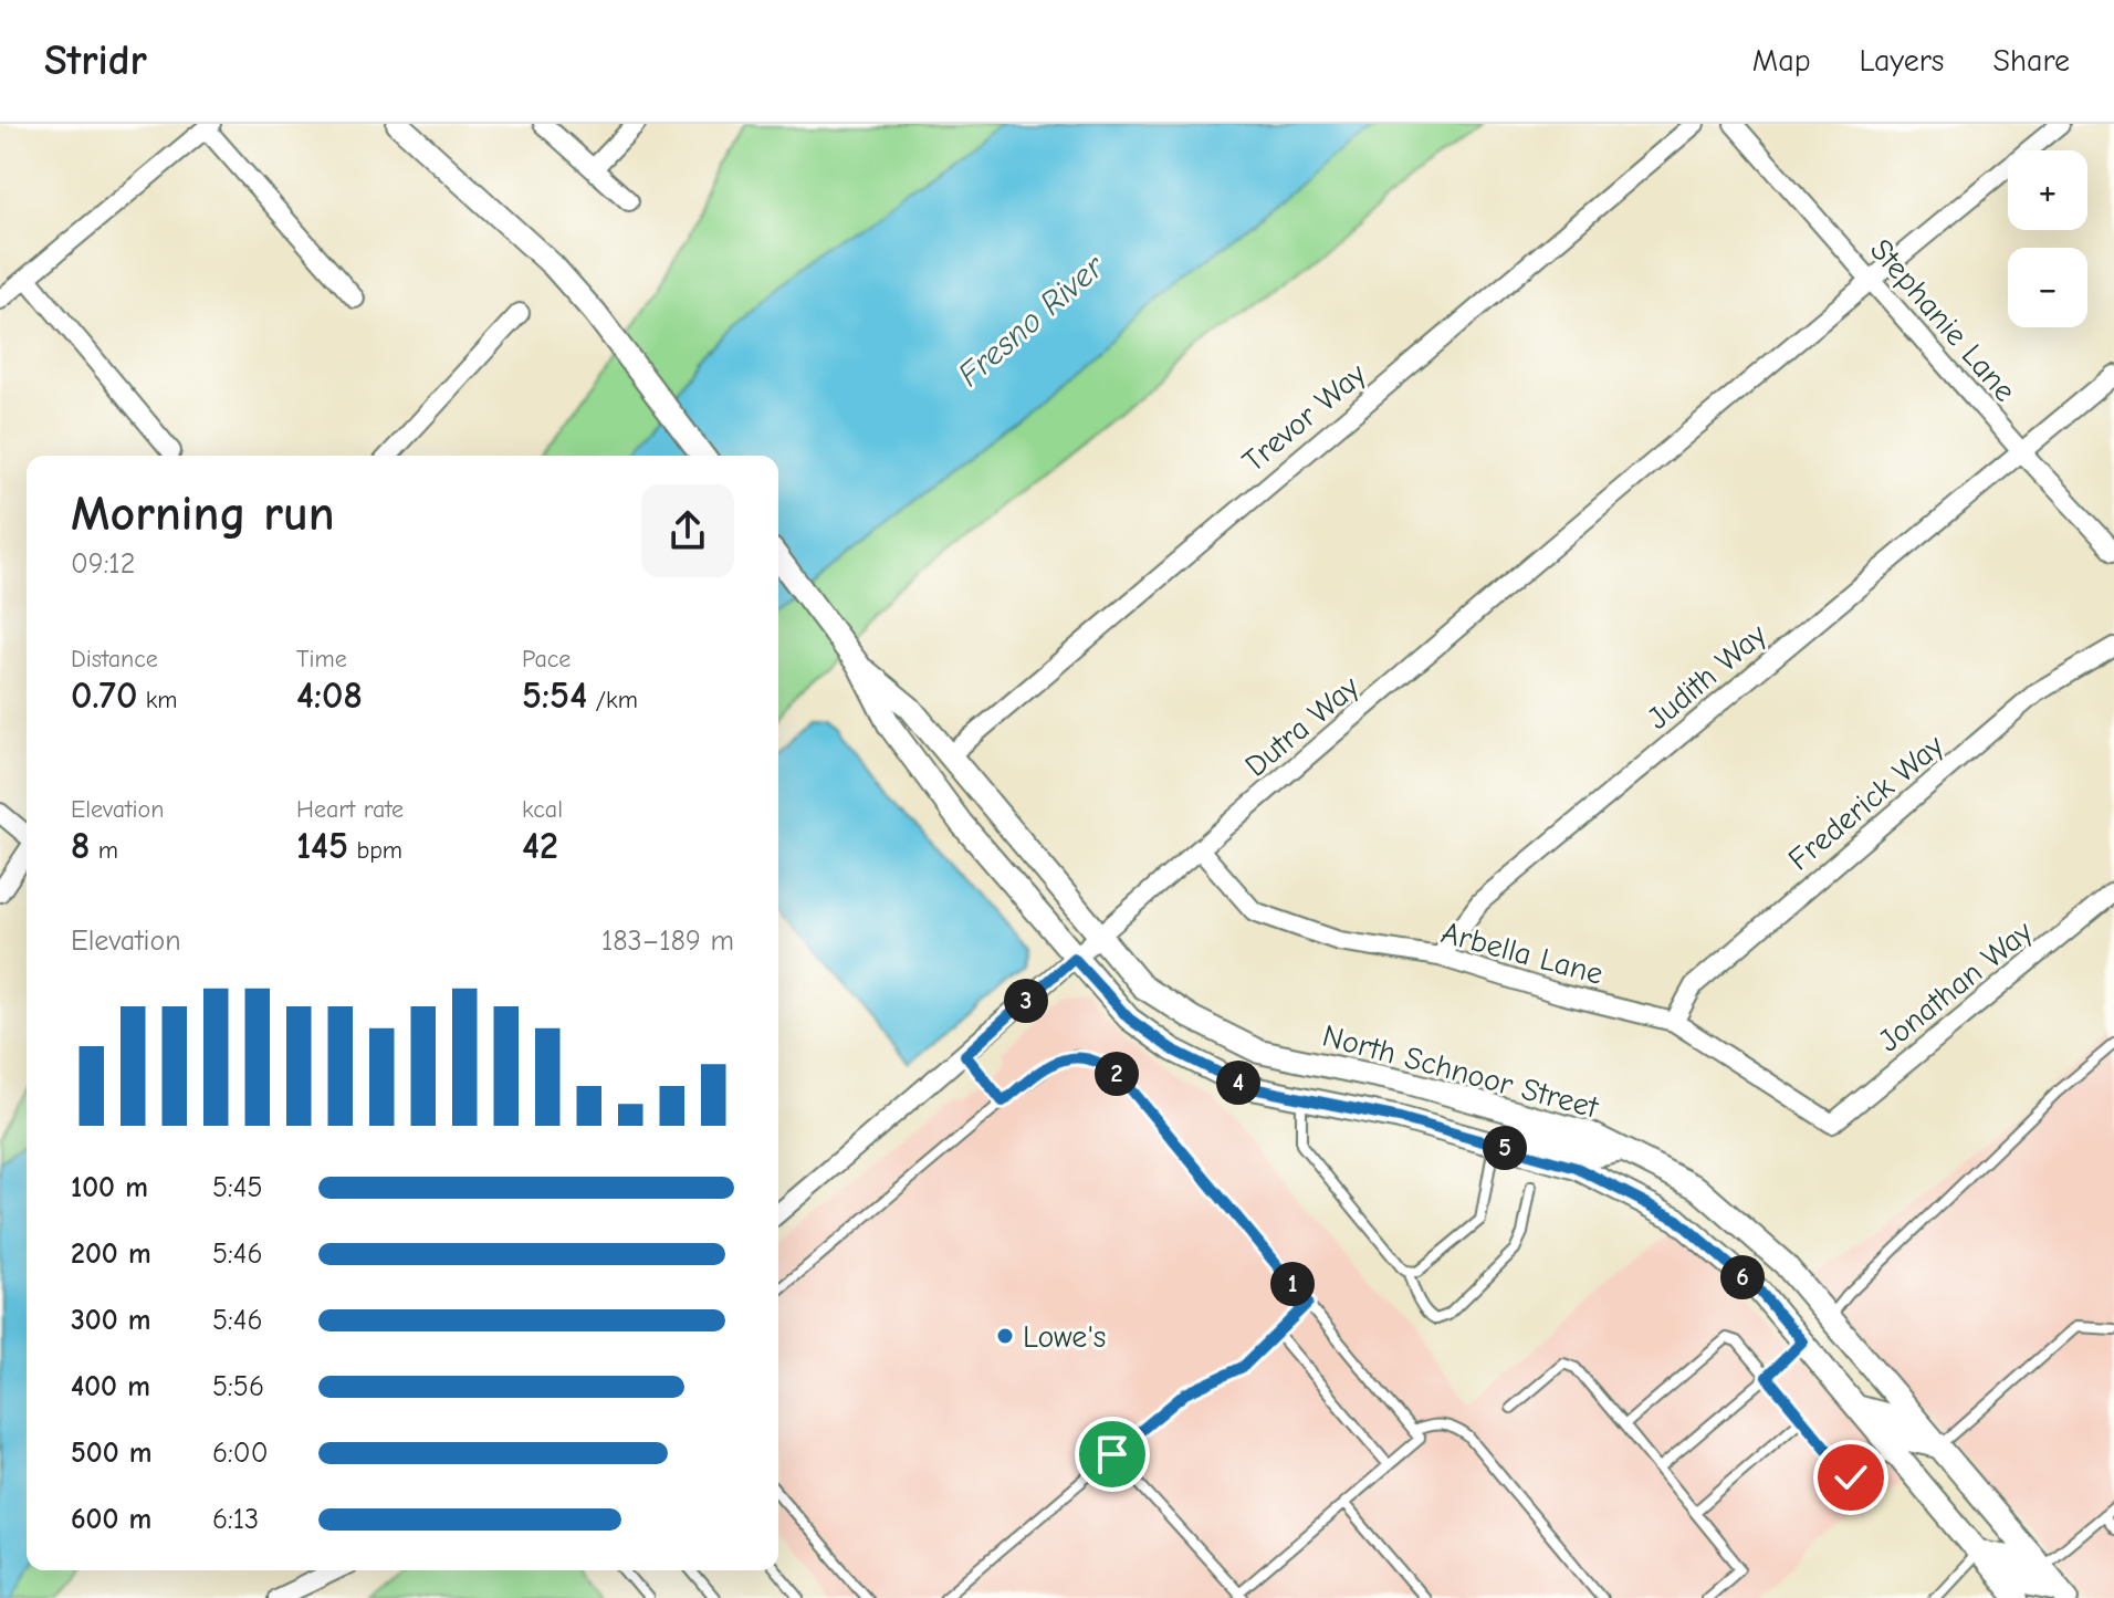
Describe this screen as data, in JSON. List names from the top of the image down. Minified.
{"streets":{"street":["Stephanie Lane","Trevor Way","Judith Way","Dutra Way","Frederick Way","Arbella Lane","Jonathan Way","North Schnoor Street"]},"crossings":[["Stephanie Lane","Judith Way"],["Stephanie Lane","Dutra Way"],["Trevor Way","North Schnoor Street"],["Judith Way","Arbella Lane"],["Dutra Way","Arbella Lane"],["Dutra Way","North Schnoor Street"],["Frederick Way","Arbella Lane"],["Arbella Lane","Jonathan Way"]],"water":["Fresno River"],"places":["Lowe's"],"page":{"header":"Stridr","nav":["Map","Layers","Share"],"map_buttons":["+","−"],"heading":["Morning run","09:12"],"stats":[["Distance","0.70 km"],["Time","4:08"],["Pace","5:54 /km"],["Elevation","8 m"],["Heart rate","145 bpm"],["kcal","42"]],"chart":["Elevation","183–189 m"],"pins":["3","2","4","5","6","1"],"list":[{"name":"100 m","note":"5:45"},{"name":"200 m","note":"5:46"},{"name":"300 m","note":"5:46"},{"name":"400 m","note":"5:56"},{"name":"500 m","note":"6:00"},{"name":"600 m","note":"6:13"}]}}
